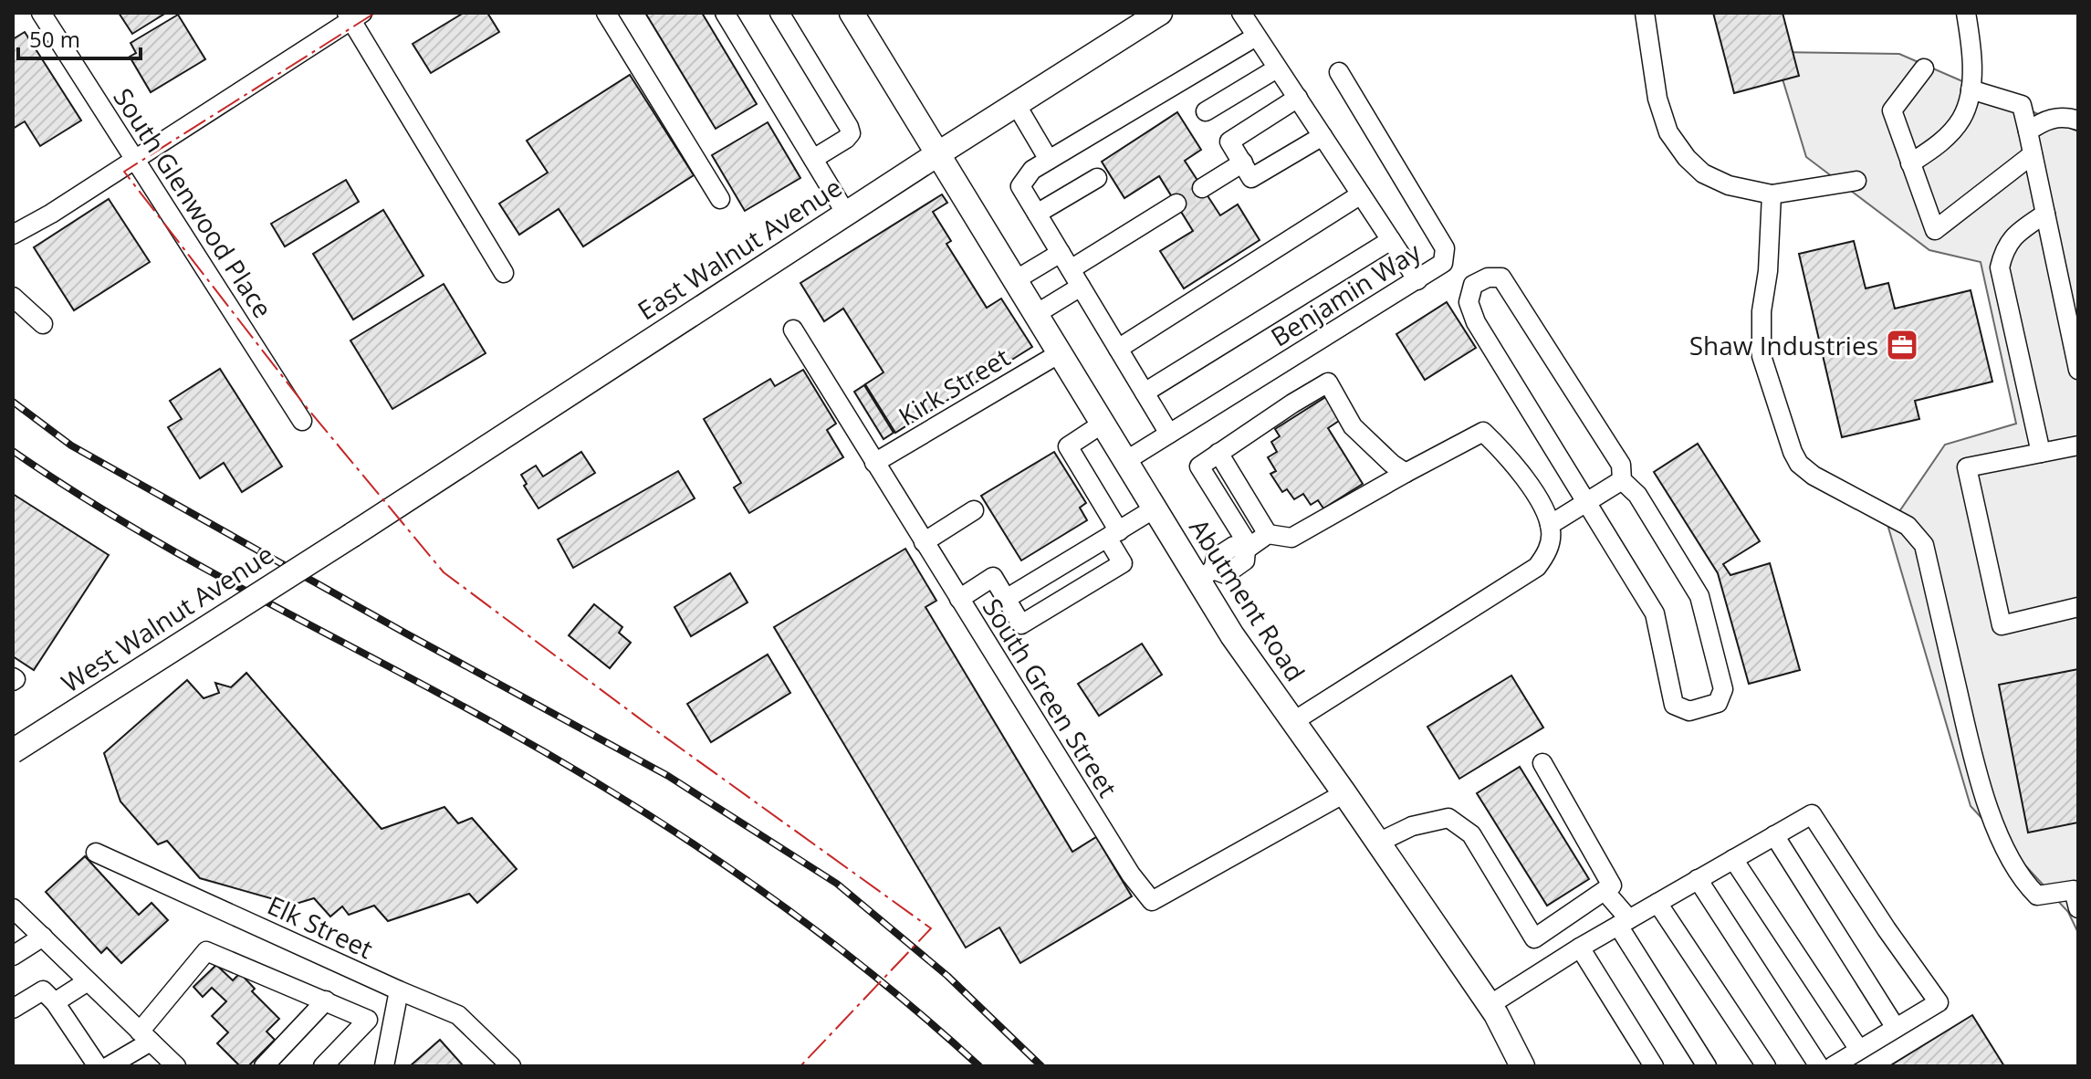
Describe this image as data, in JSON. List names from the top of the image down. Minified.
{"streets":{"main road":["East Walnut Avenue","Abutment Road","West Walnut Avenue"],"street":["South Glenwood Place","Benjamin Way","Kirk Street","South Green Street","Elk Street"]},"crossings":[["East Walnut Avenue","Abutment Road"],["East Walnut Avenue","West Walnut Avenue"],["Benjamin Way","Abutment Road"],["Kirk Street","Abutment Road"],["Kirk Street","South Green Street"],["Abutment Road","South Green Street"]],"places":{"office":["Shaw Industries"]},"scale_bar":"50 m"}
